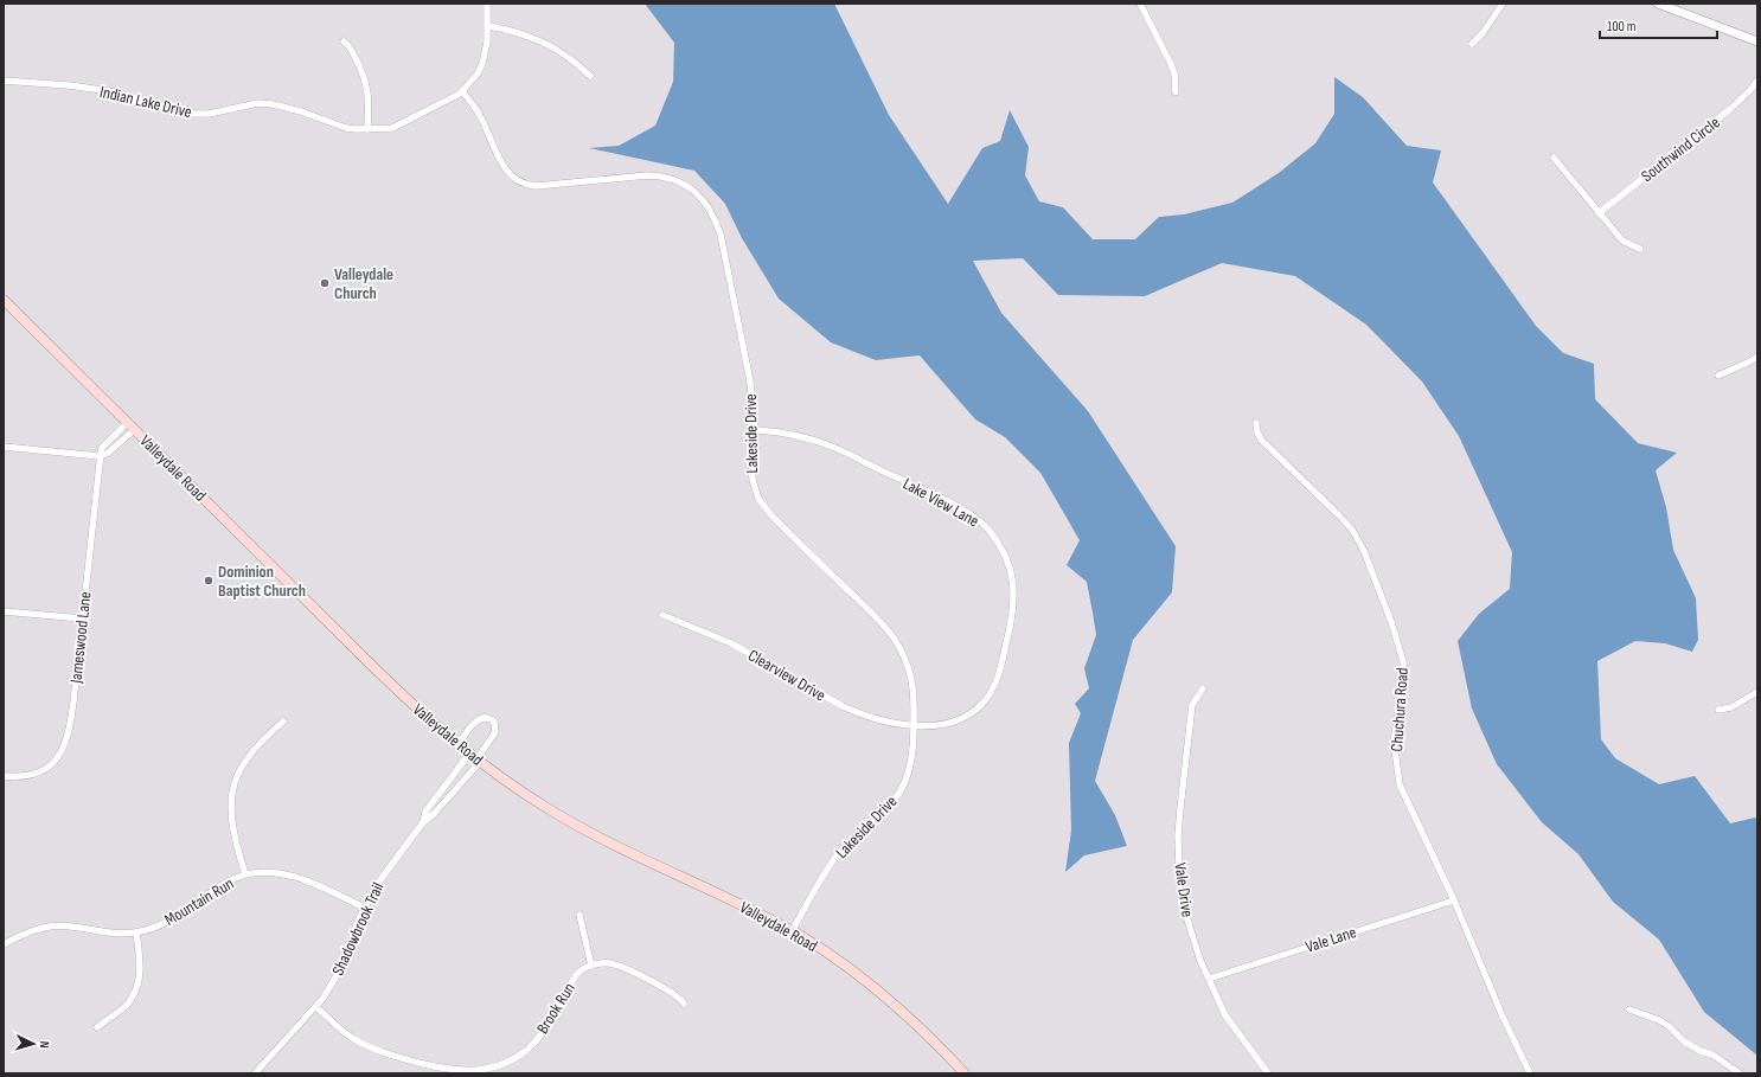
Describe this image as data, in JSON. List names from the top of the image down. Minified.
{"streets":{"main road":["Valleydale Road"],"street":["Indian Lake Drive","Southwind Circle","Lakeside Drive","Lake View Lane","Jameswood Lane","Clearview Drive","Chuchura Road","Vale Drive","Mountain Run","Shadowbrook Trail","Vale Lane","Brook Run"]},"crossings":[["Indian Lake Drive","Lakeside Drive"],["Lakeside Drive","Valleydale Road"],["Lakeside Drive","Lake View Lane"],["Lakeside Drive","Clearview Drive"],["Valleydale Road","Jameswood Lane"],["Valleydale Road","Shadowbrook Trail"],["Lake View Lane","Clearview Drive"],["Chuchura Road","Vale Lane"],["Vale Drive","Vale Lane"],["Mountain Run","Shadowbrook Trail"],["Shadowbrook Trail","Brook Run"]],"places":["Valleydale Church","Dominion Baptist Church"],"scale_bar":"100 m","north":"right"}
